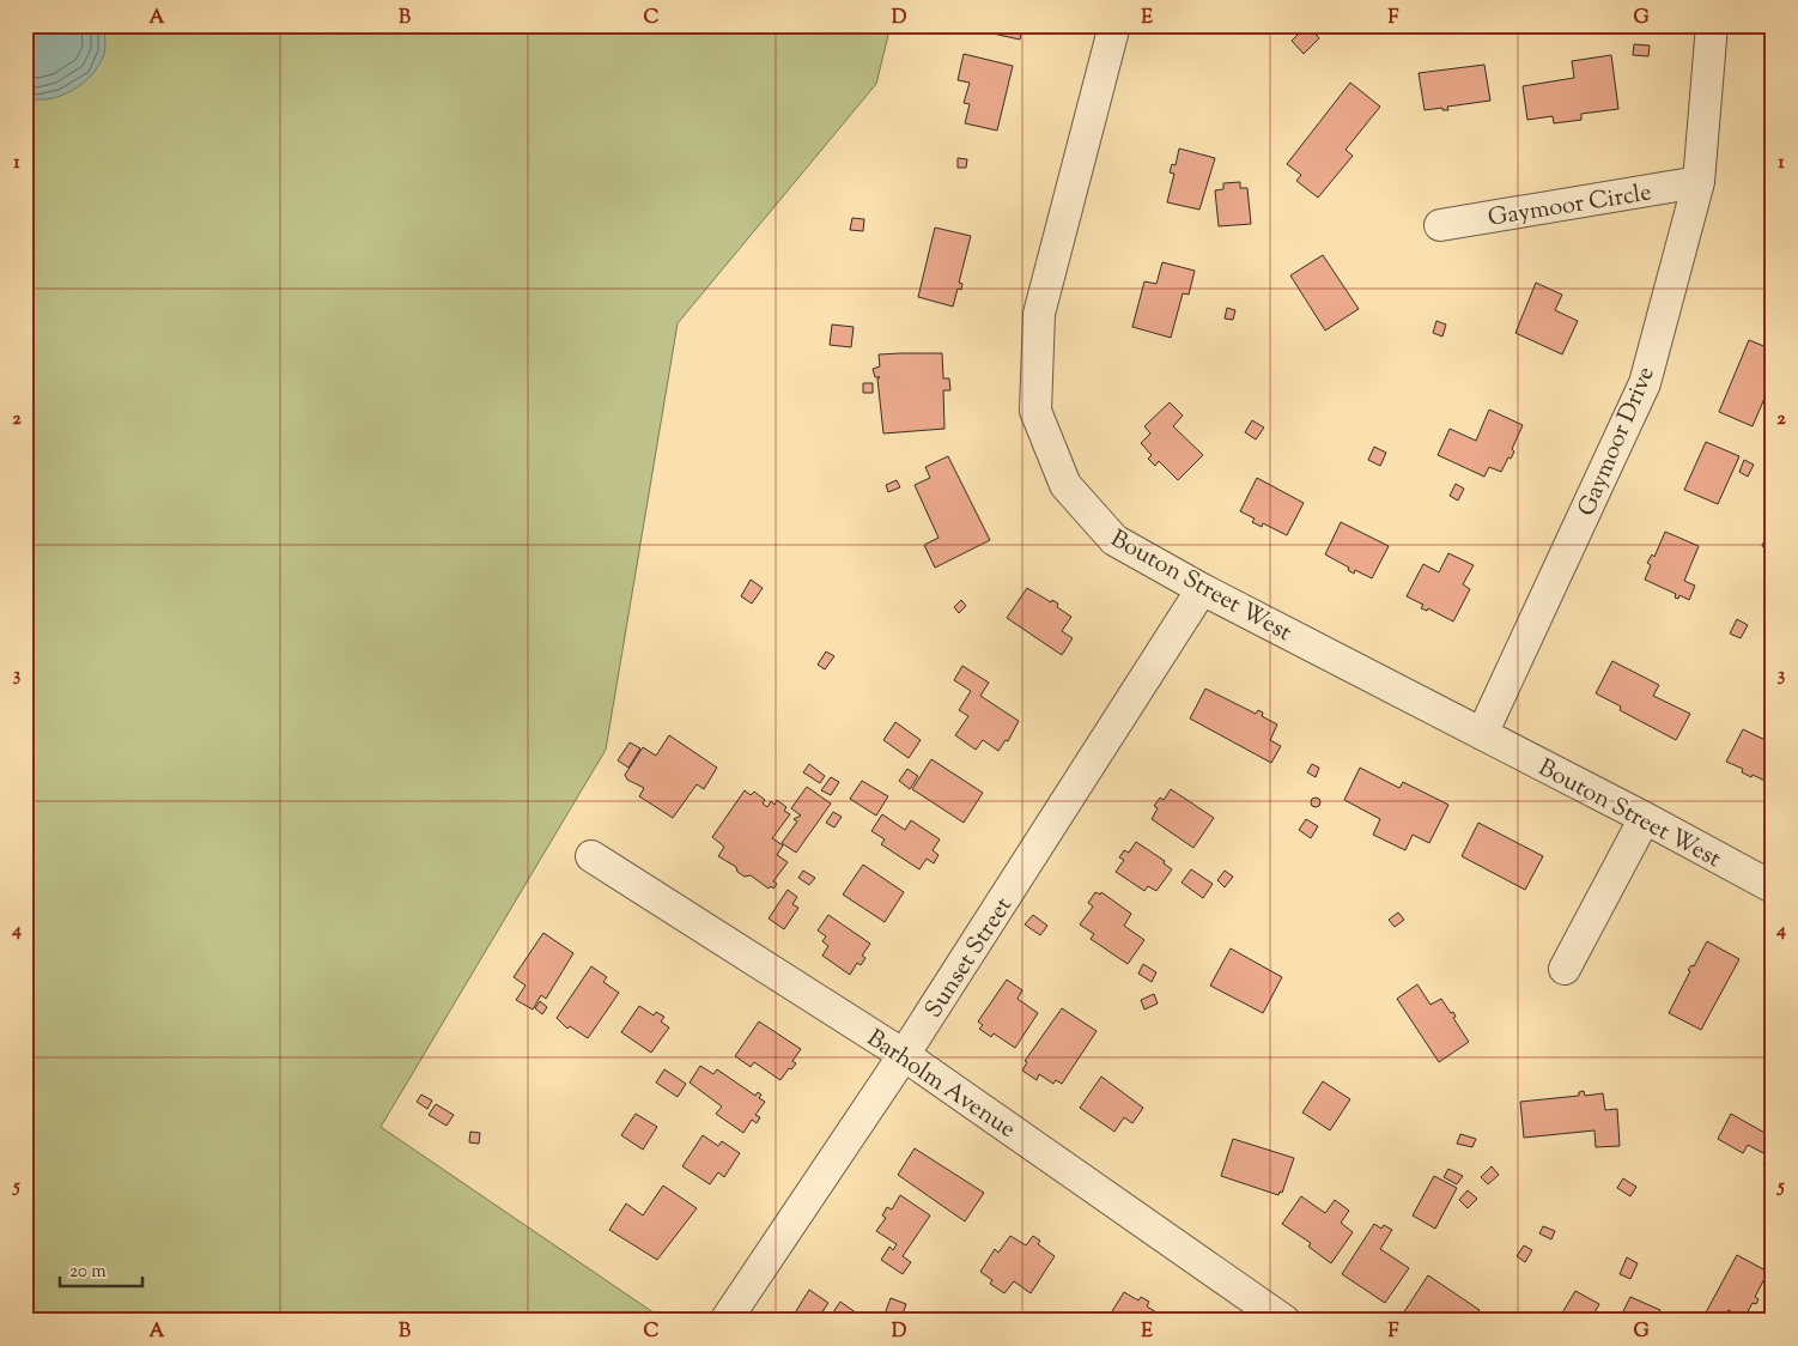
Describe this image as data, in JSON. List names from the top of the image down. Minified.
{"streets":{"street":["Gaymoor Circle","Gaymoor Drive","Bouton Street West","Sunset Street","Barholm Avenue"]},"crossings":[["Gaymoor Circle","Gaymoor Drive"],["Gaymoor Drive","Bouton Street West"],["Bouton Street West","Sunset Street"],["Sunset Street","Barholm Avenue"]],"scale_bar":"20 m","grid":{"columns":["A","B","C","D","E","F","G"],"rows":["1","2","3","4","5"]}}
